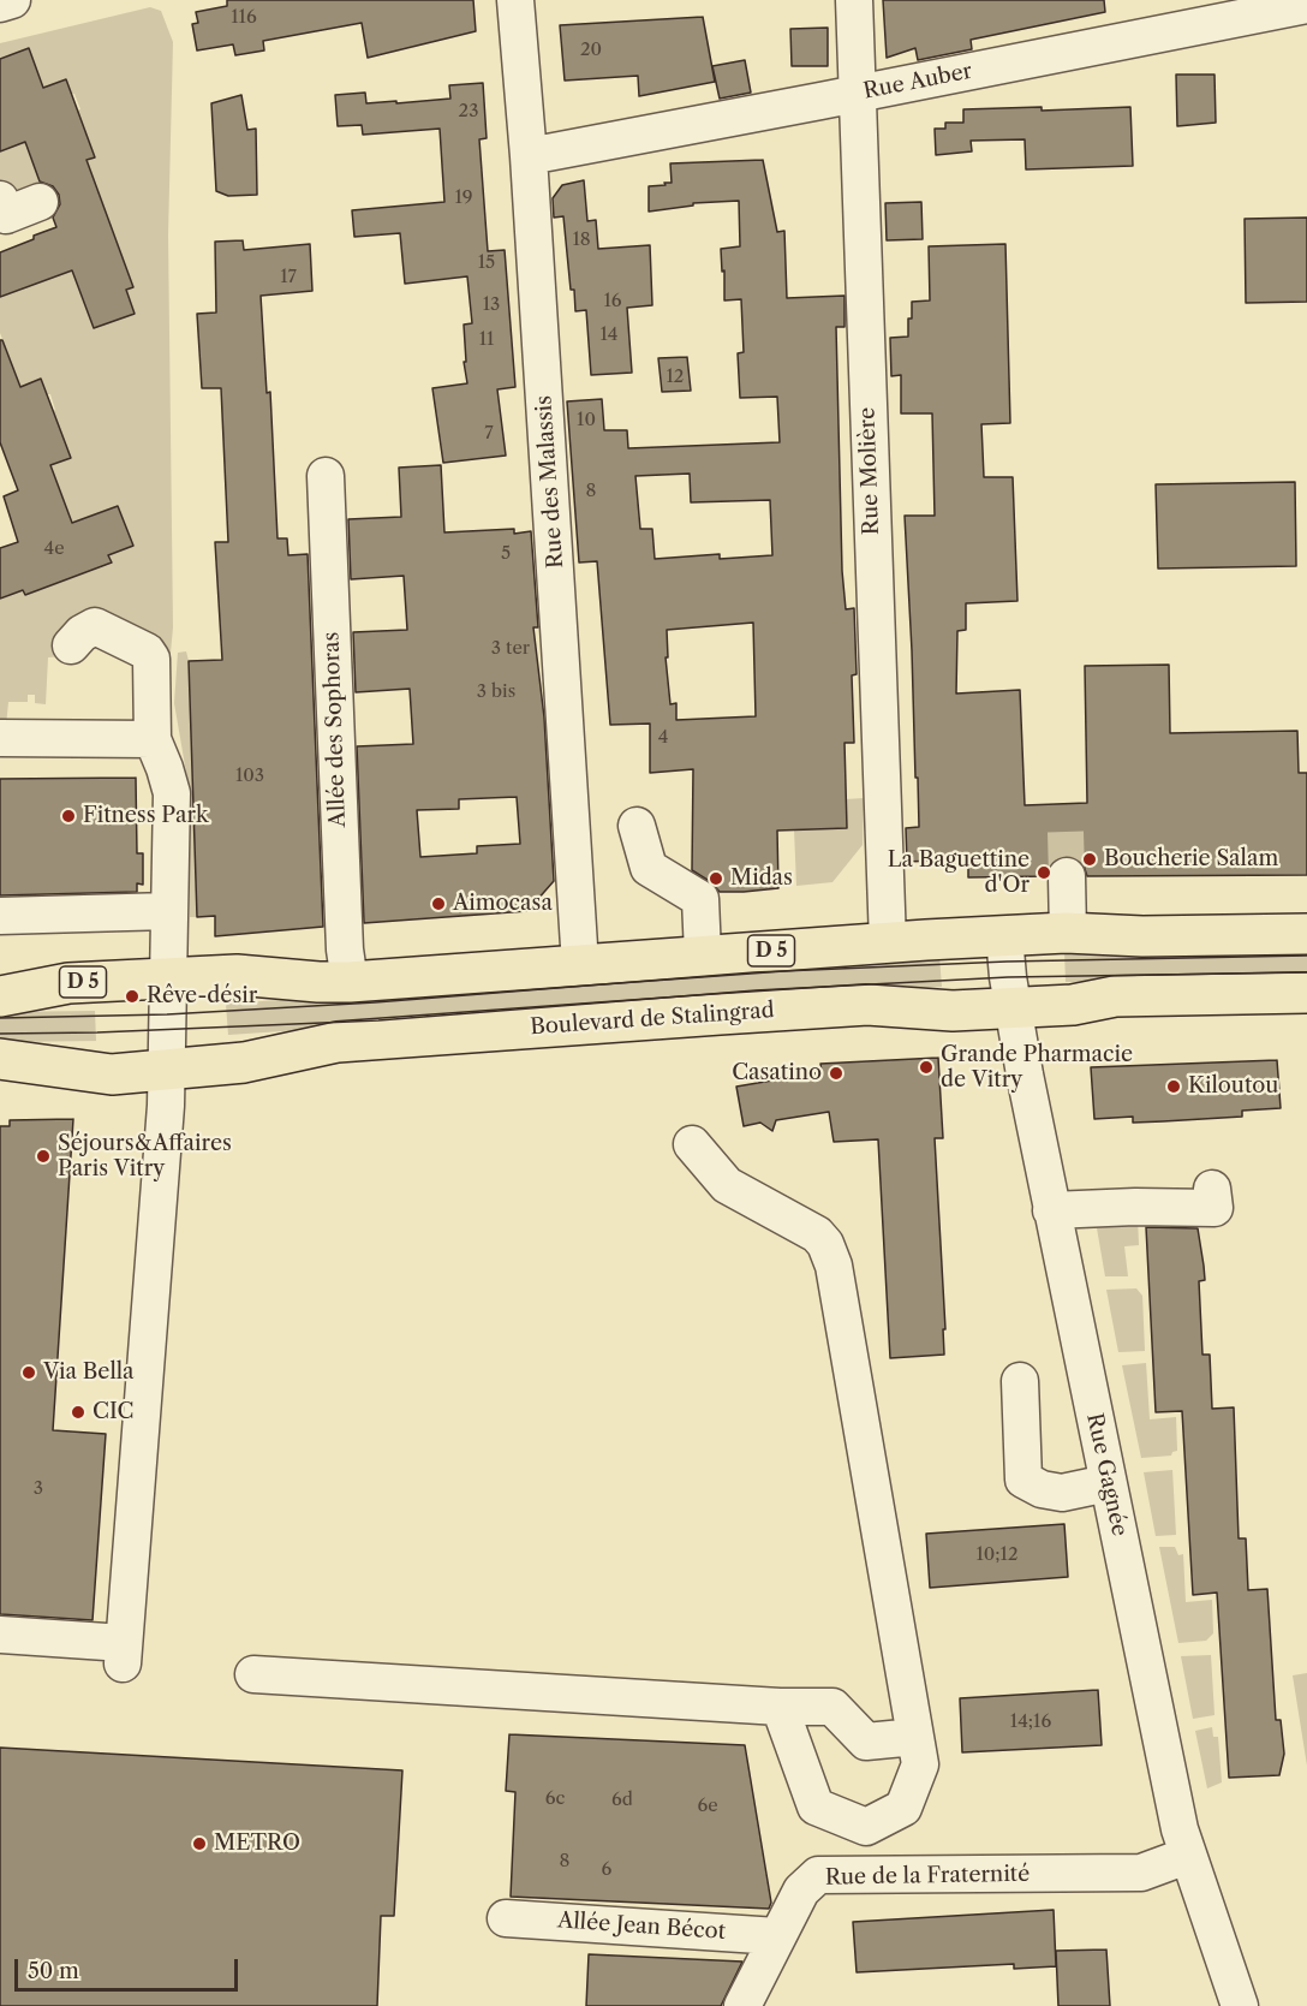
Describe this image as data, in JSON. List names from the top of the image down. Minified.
{"streets":{"main road":["D 5","Boulevard de Stalingrad"],"street":["Rue Auber","Rue Molière","Rue des Malassis","Allée des Sophoras","Rue Gagnée","Rue de la Fraternité","Allée Jean Bécot"]},"crossings":[["Rue Auber","Rue Molière"],["Rue Auber","Rue des Malassis"],["Rue Molière","D 5"],["Rue des Malassis","D 5"],["Allée des Sophoras","D 5"],["D 5","Rue Gagnée"],["Boulevard de Stalingrad","Rue Gagnée"],["Rue Gagnée","Rue de la Fraternité"],["Rue de la Fraternité","Allée Jean Bécot"]],"places":["Fitness Park","Boucherie Salam","La Baguettine d'Or","Midas","Aimocasa","Rêve-désir","Grande Pharmacie de Vitry","Casatino","Kiloutou","Séjours&Affaires Paris Vitry","Via Bella","CIC","METRO"],"house_numbers":["116","20","23","19","18","15","17","16","13","14","11","12","10","7","8","4e","5","3 ter","3 bis","4","103","3","10;12","14;16","6c","6d","6e","8","6"],"scale_bar":"50 m"}
